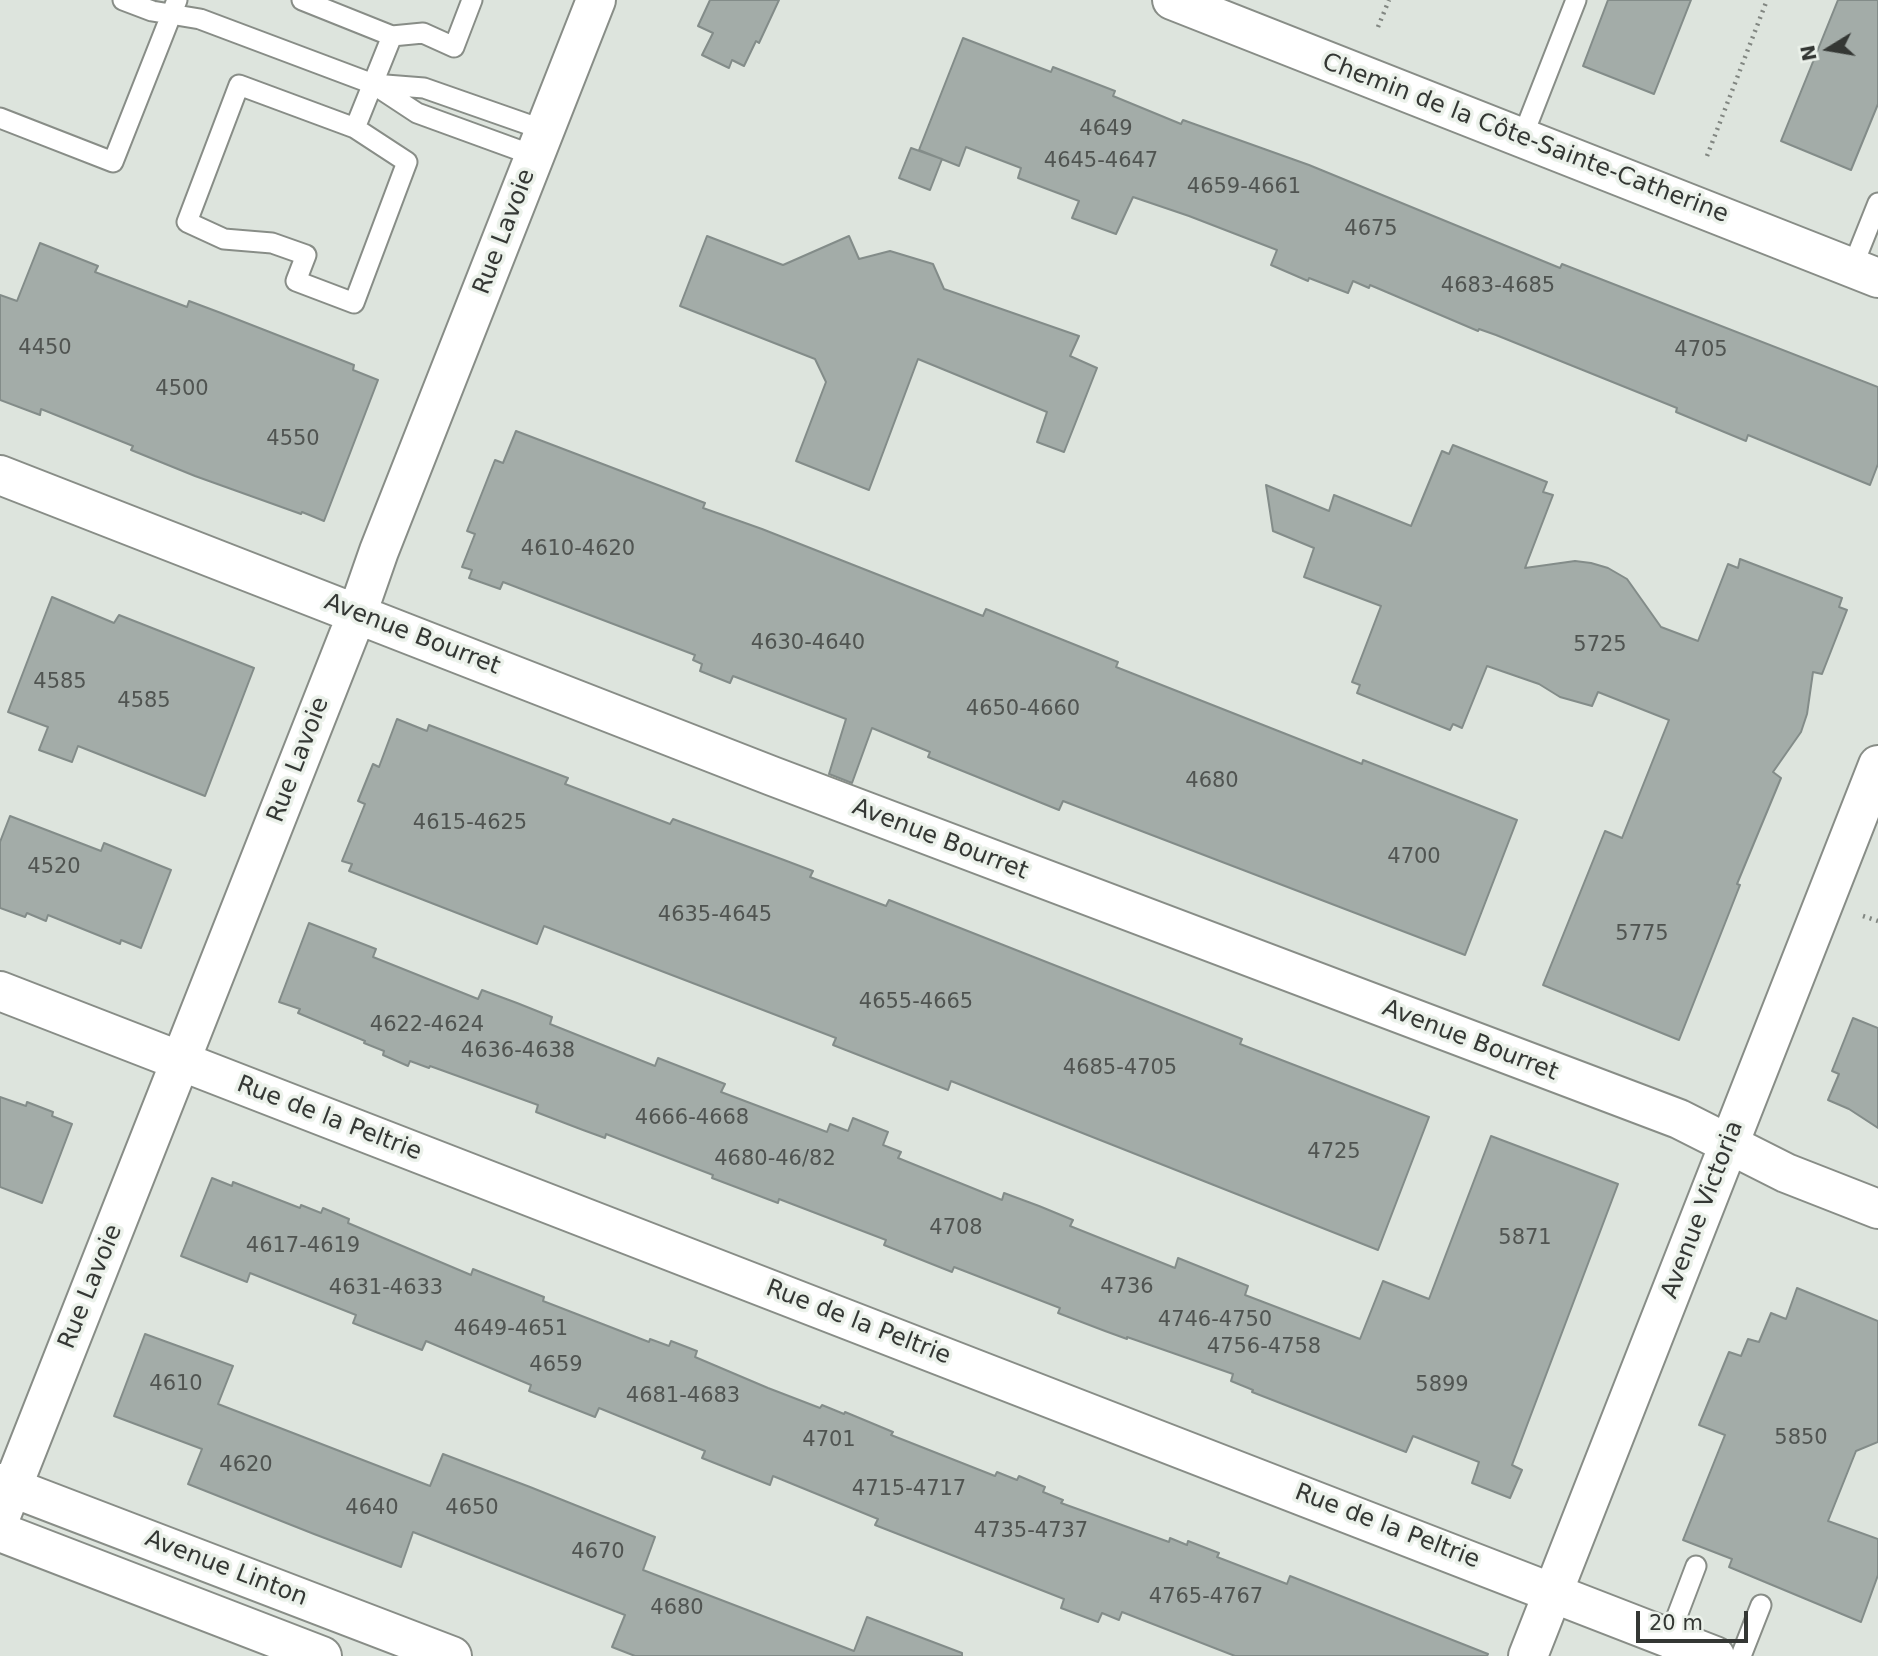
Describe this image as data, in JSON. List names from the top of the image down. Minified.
{"streets":{"street":["Chemin de la Côte-Sainte-Catherine","Rue Lavoie","Avenue Bourret","Rue de la Peltrie","Avenue Victoria","Avenue Linton"]},"crossings":[["Rue Lavoie","Avenue Bourret"],["Rue Lavoie","Rue de la Peltrie"],["Rue Lavoie","Avenue Linton"],["Avenue Bourret","Avenue Victoria"],["Rue de la Peltrie","Avenue Victoria"]],"house_numbers":["4649","4645-4647","4659-4661","4675","4683-4685","4450","4705","4500","4550","4610-4620","4630-4640","5725","4585","4585","4650-4660","4680","4615-4625","4700","4520","4635-4645","5775","4655-4665","4622-4624","4636-4638","4685-4705","4666-4668","4725","4680-46/82","4708","5871","4617-4619","4736","4631-4633","4746-4750","4649-4651","4756-4758","4659","4610","5899","4681-4683","5850","4701","4620","4715-4717","4640","4650","4735-4737","4670","4765-4767","4680"],"scale_bar":"20 m","north":"left"}
